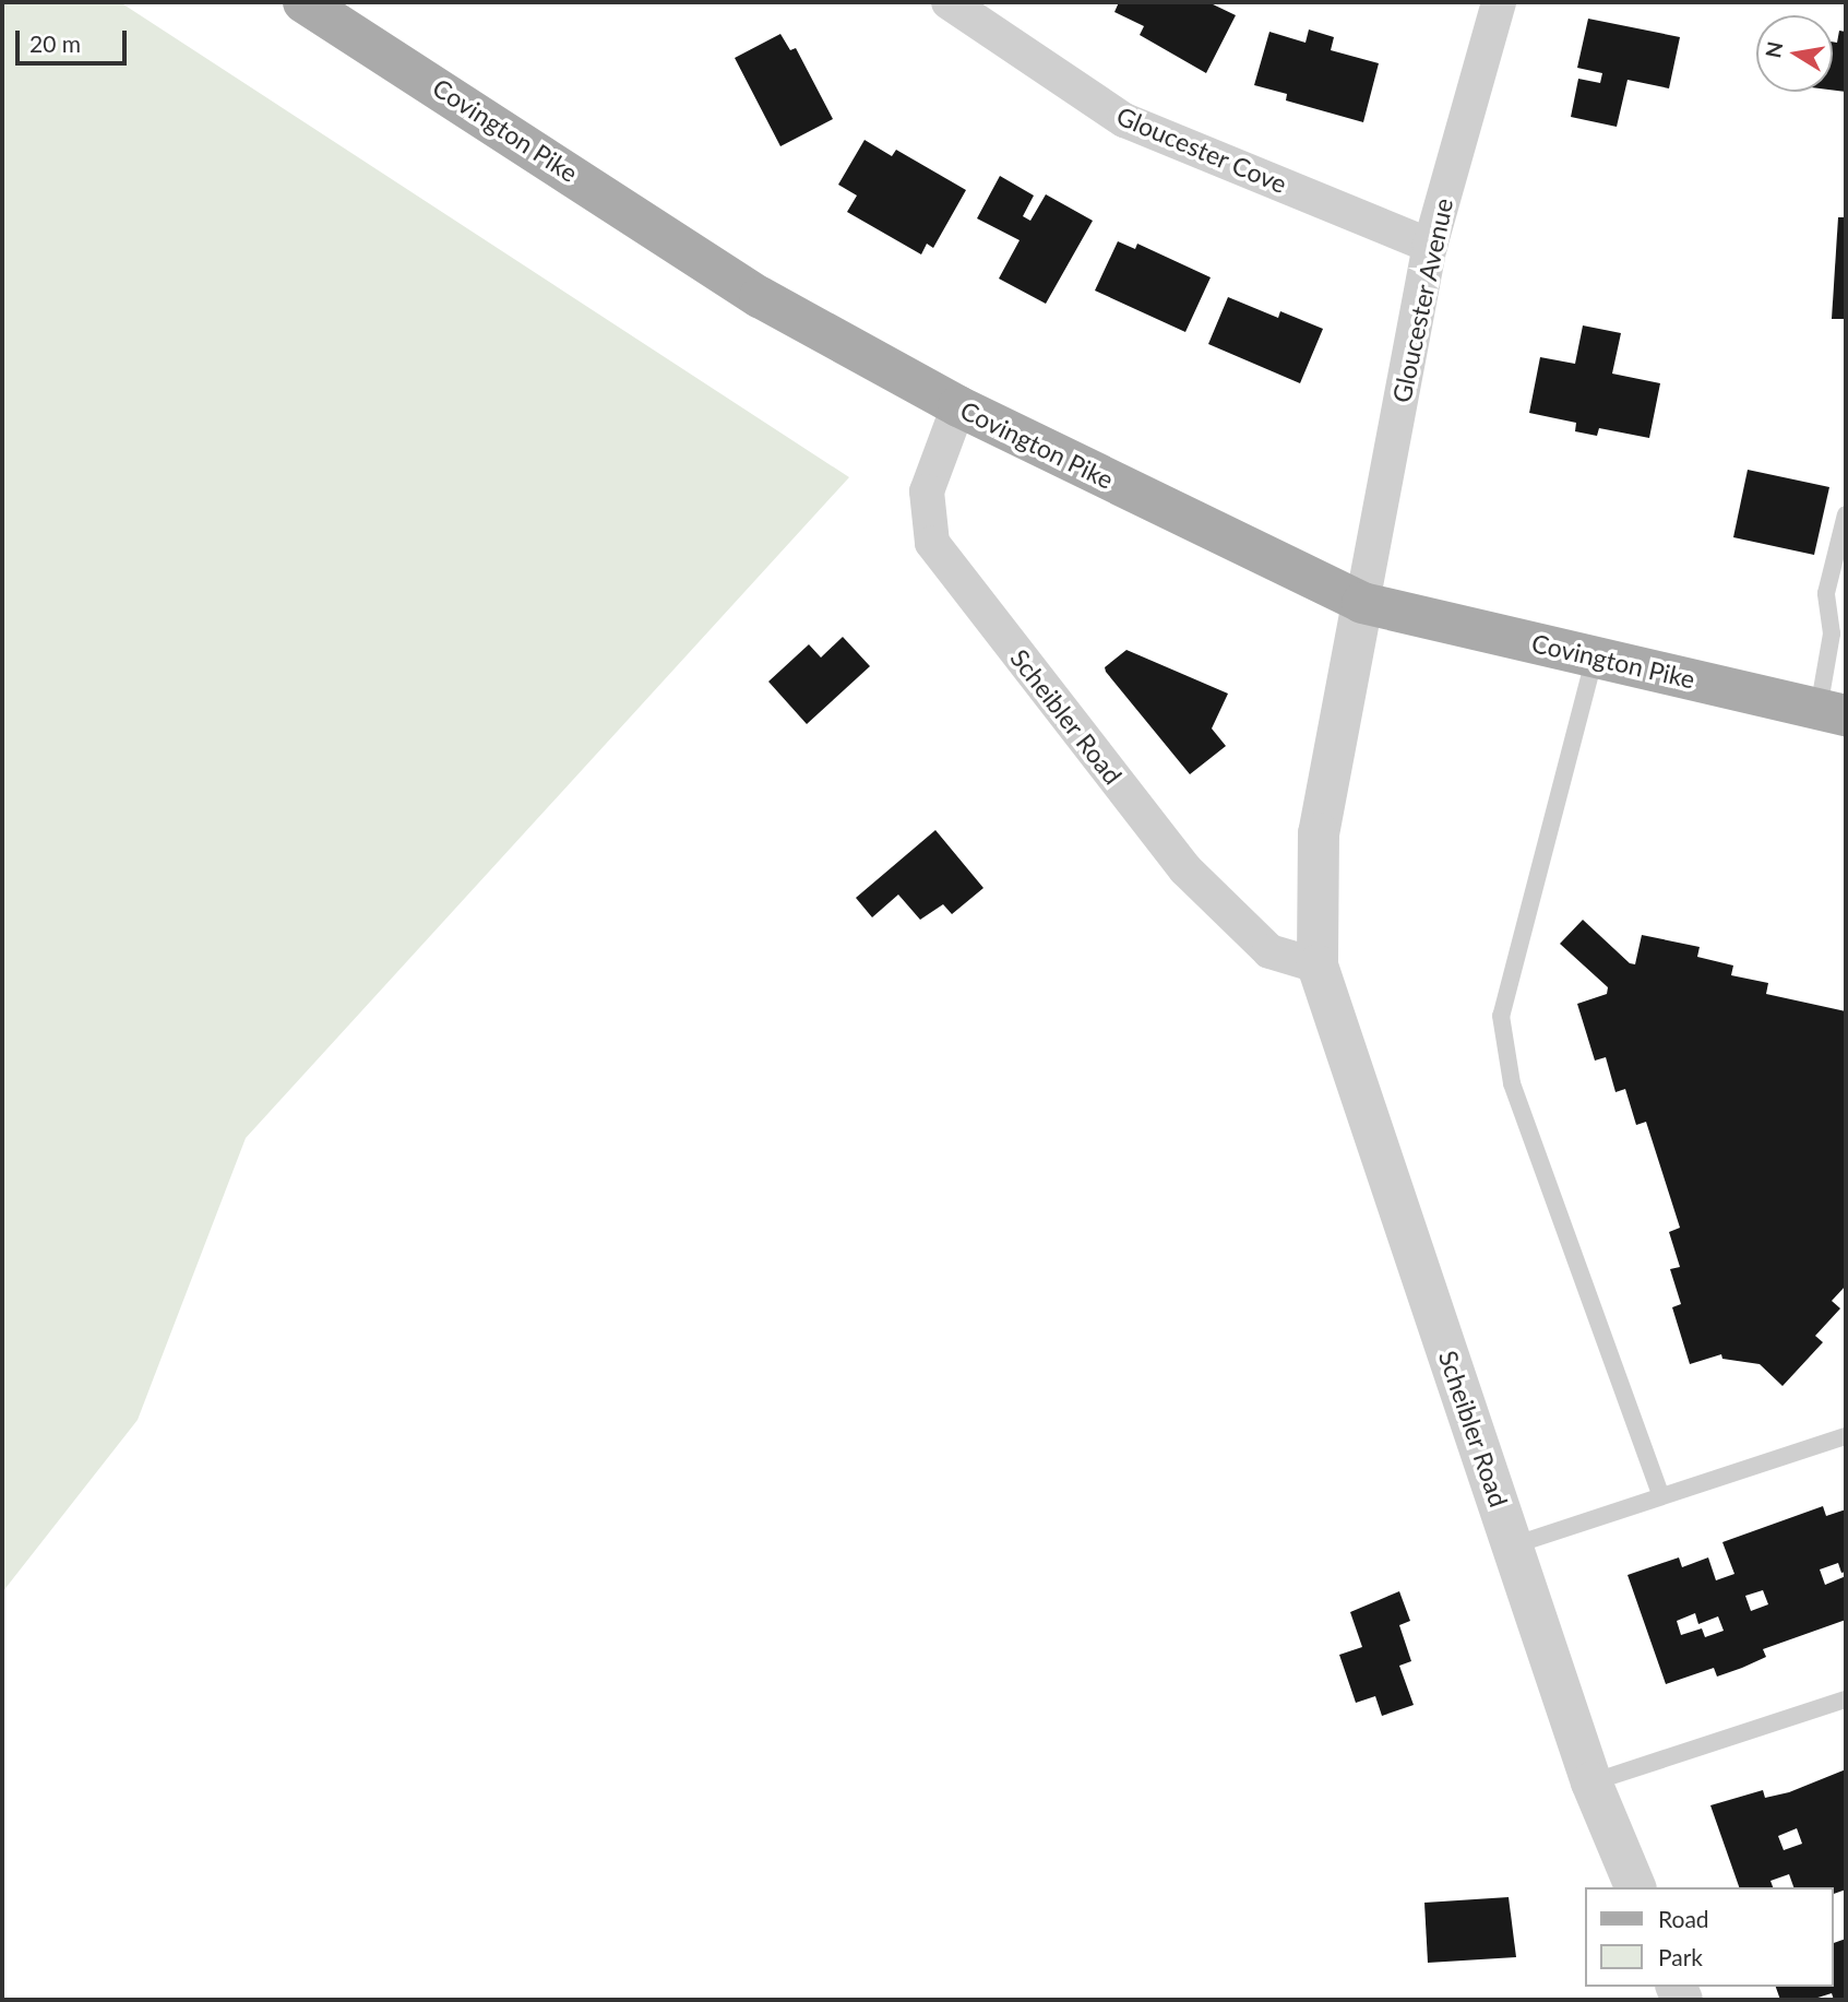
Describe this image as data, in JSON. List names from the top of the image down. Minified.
{"streets":{"main road":["Covington Pike"],"street":["Gloucester Cove","Gloucester Avenue","Scheibler Road"]},"crossings":[["Covington Pike","Gloucester Avenue"],["Covington Pike","Scheibler Road"],["Gloucester Cove","Gloucester Avenue"],["Gloucester Avenue","Scheibler Road"]],"legend":["Road","Park"],"scale_bar":"20 m","north":"left"}
